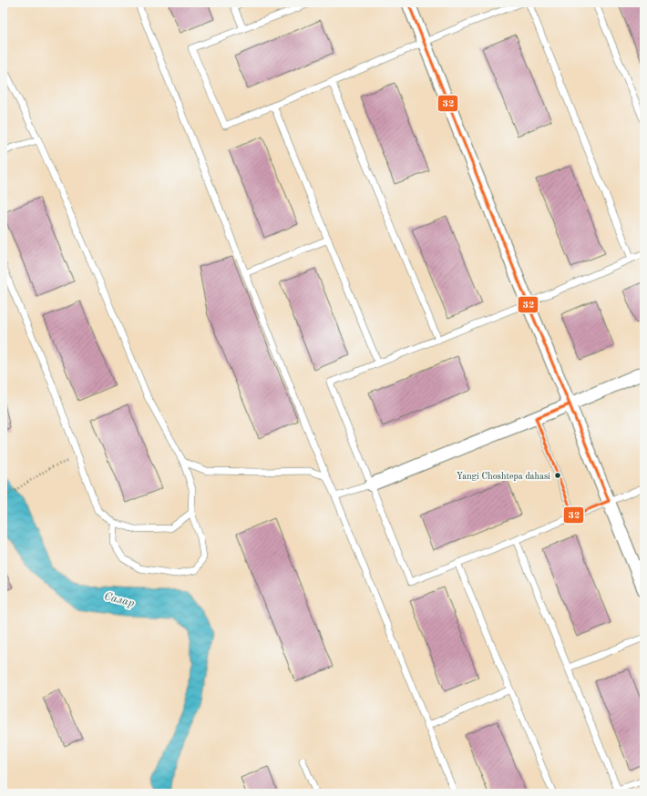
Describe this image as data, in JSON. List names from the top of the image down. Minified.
{"water":["Салар"],"places":["Yangi Choshtepa dahasi"],"lines":["transit line 32"]}
